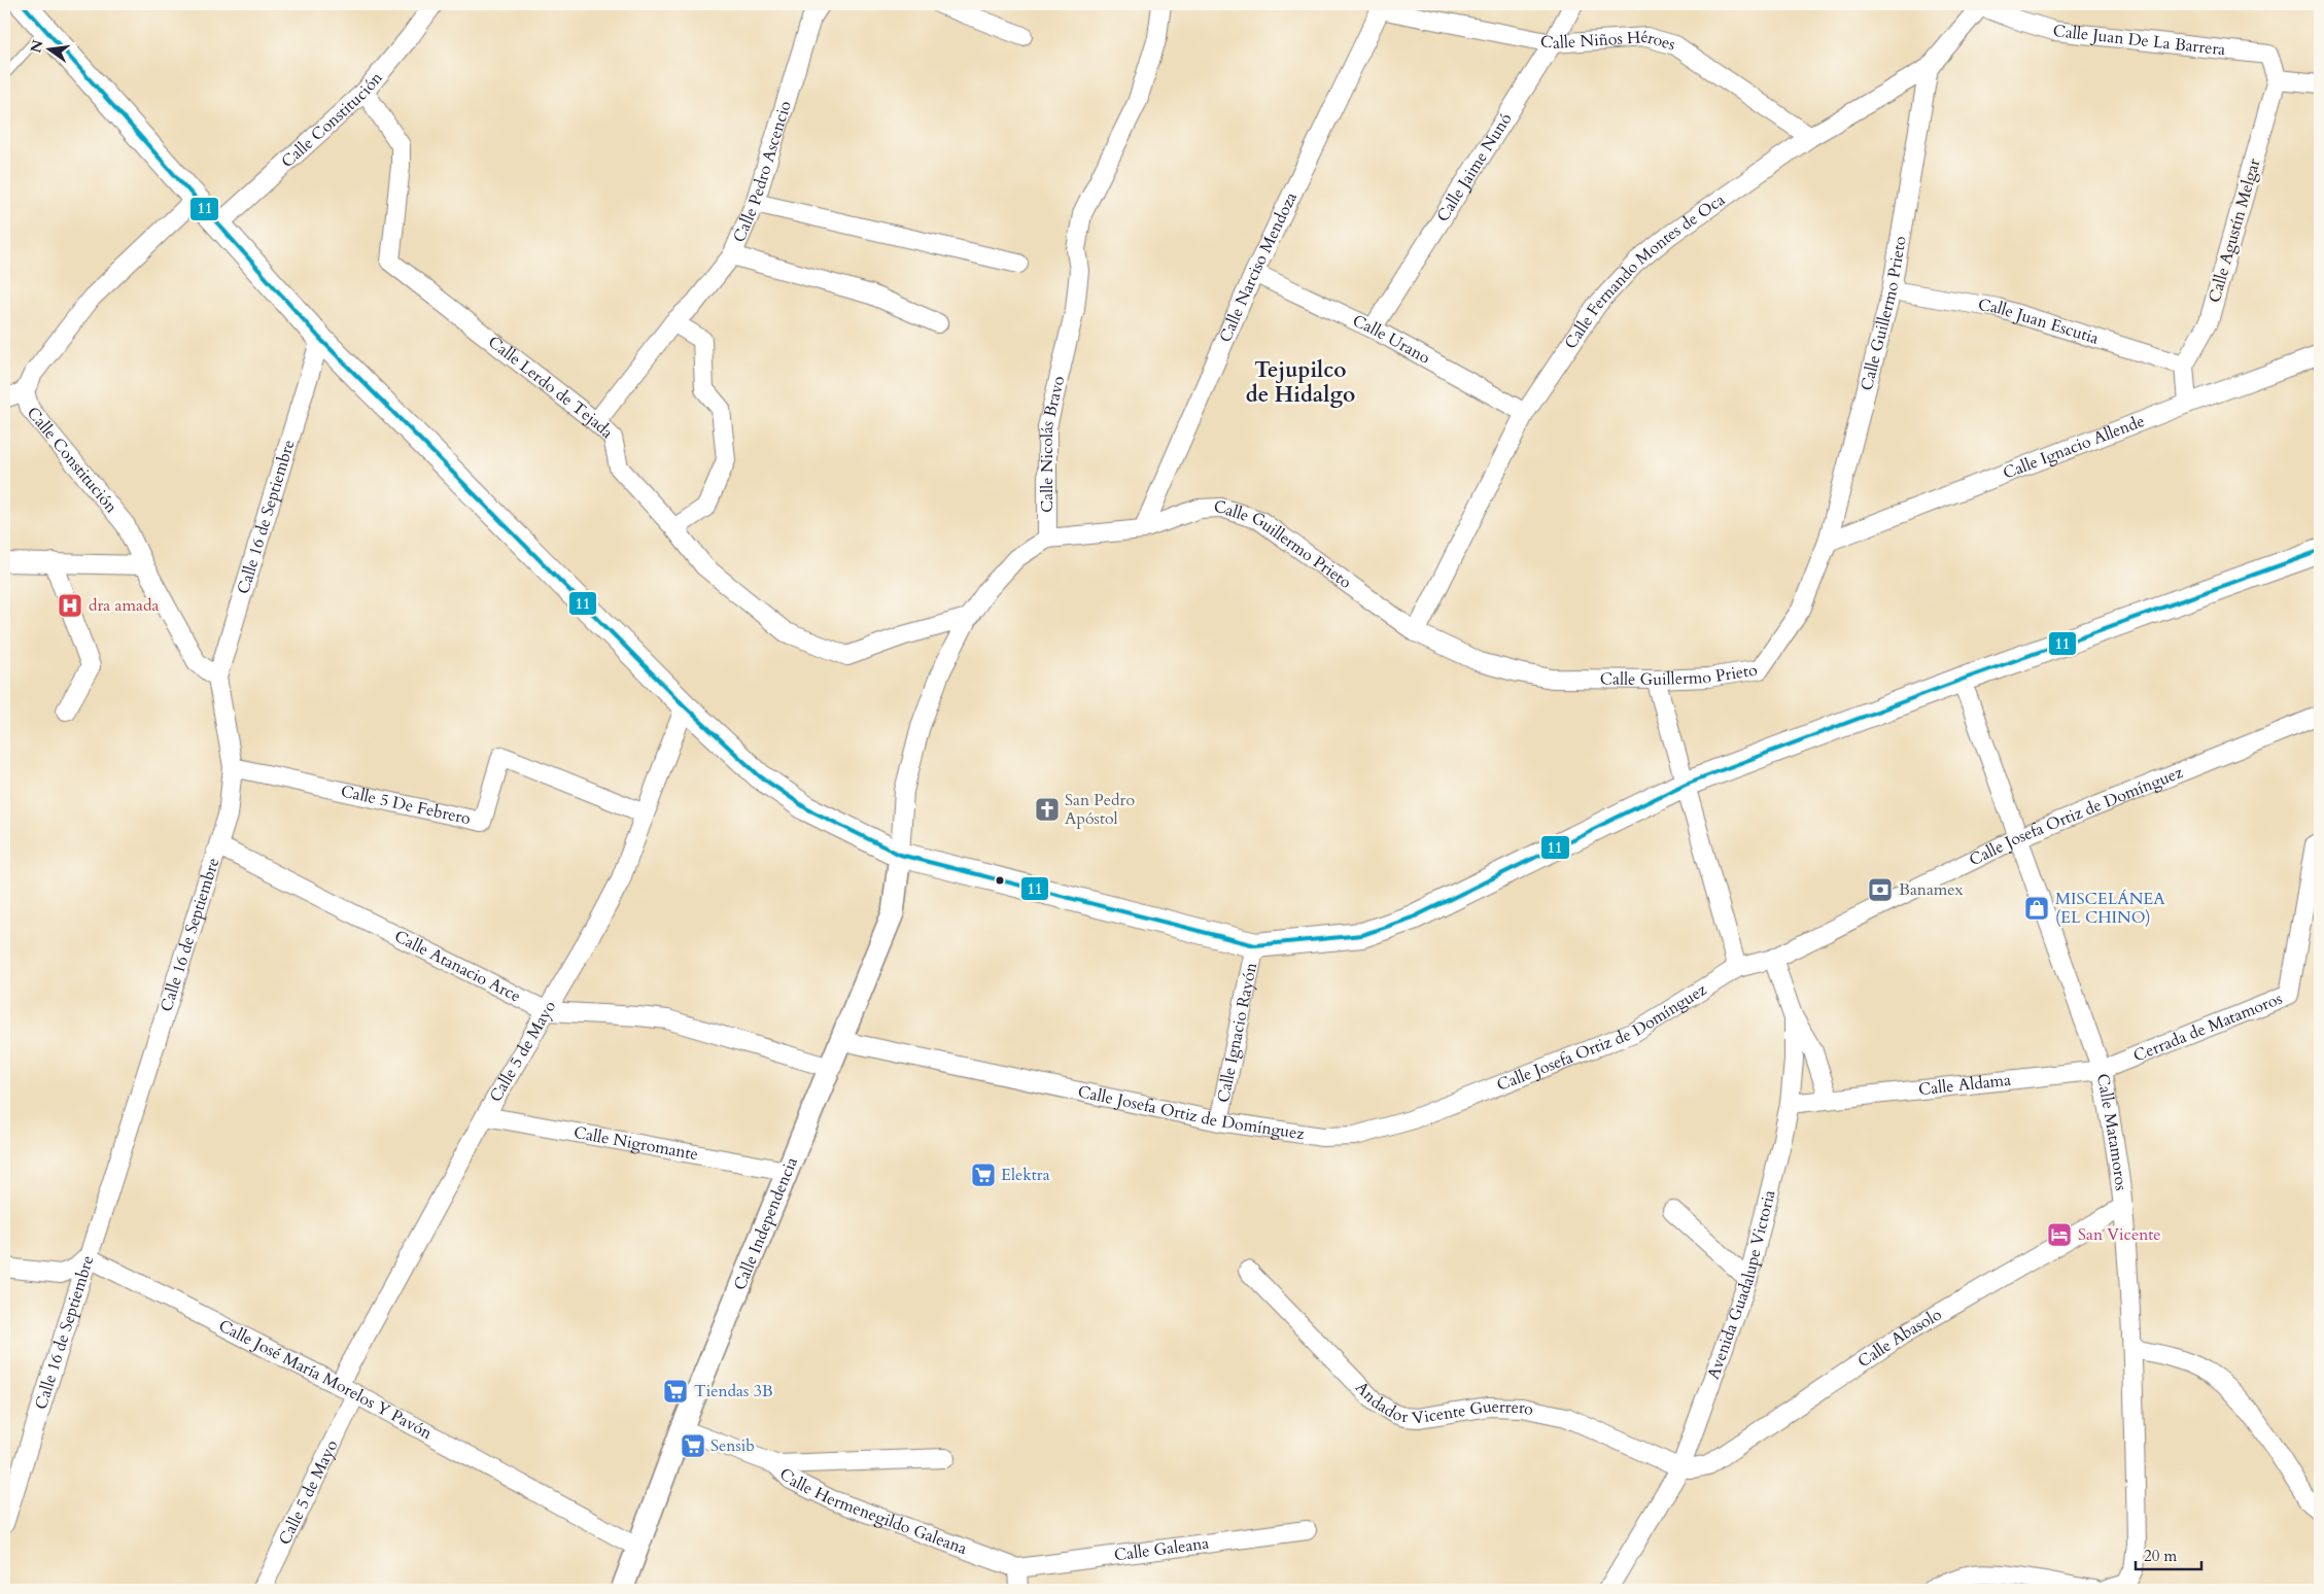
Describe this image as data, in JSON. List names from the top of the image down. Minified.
{"streets":{"street":["Calle Juan De La Barrera","Calle Niños Héroes","Calle Constitución","Calle Jaime Nunó","Calle Pedro Ascencio","Calle Agustín Melgar","Calle Narciso Mendoza","Calle Fernando Montes de Oca","Calle Guillermo Prieto","Calle Juan Escutia","Calle Urano","Calle Lerdo de Tejada","Calle Nicolás Bravo","Calle Ignacio Allende","Calle 16 de Septiembre","Calle 5 De Febrero","Calle Josefa Ortiz de Domínguez","Calle Atanacio Arce","Cerrada de Matamoros","Calle Ignacio Rayón","Calle 5 de Mayo","Calle Aldama","Calle Matamoros","Calle Nigromante","Calle Independencia","Avenida Guadalupe Victoria","Calle Abasolo","Calle José María Morelos Y Pavón","Andador Vicente Guerrero","Calle Hermenegildo Galeana","Calle Galeana"]},"crossings":[["Calle Juan De La Barrera","Calle Agustín Melgar"],["Calle Juan De La Barrera","Calle Fernando Montes de Oca"],["Calle Niños Héroes","Calle Jaime Nunó"],["Calle Niños Héroes","Calle Narciso Mendoza"],["Calle Niños Héroes","Calle Fernando Montes de Oca"],["Calle Constitución","Calle Lerdo de Tejada"],["Calle Constitución","Calle 16 de Septiembre"],["Calle Jaime Nunó","Calle Urano"],["Calle Pedro Ascencio","Calle Lerdo de Tejada"],["Calle Agustín Melgar","Calle Juan Escutia"],["Calle Narciso Mendoza","Calle Guillermo Prieto"],["Calle Narciso Mendoza","Calle Urano"],["Calle Fernando Montes de Oca","Calle Guillermo Prieto"],["Calle Fernando Montes de Oca","Calle Urano"],["Calle Guillermo Prieto","Calle Juan Escutia"],["Calle Guillermo Prieto","Calle Nicolás Bravo"],["Calle Guillermo Prieto","Calle Ignacio Allende"],["Calle 16 de Septiembre","Calle 5 De Febrero"],["Calle 16 de Septiembre","Calle Atanacio Arce"],["Calle 16 de Septiembre","Calle José María Morelos Y Pavón"],["Calle 5 De Febrero","Calle 5 de Mayo"],["Calle Josefa Ortiz de Domínguez","Calle Ignacio Rayón"],["Calle Josefa Ortiz de Domínguez","Calle Matamoros"],["Calle Josefa Ortiz de Domínguez","Calle Independencia"],["Calle Josefa Ortiz de Domínguez","Avenida Guadalupe Victoria"],["Calle Atanacio Arce","Calle 5 de Mayo"],["Calle Atanacio Arce","Calle Independencia"],["Cerrada de Matamoros","Calle Aldama"],["Cerrada de Matamoros","Calle Matamoros"],["Calle 5 de Mayo","Calle Nigromante"],["Calle 5 de Mayo","Calle José María Morelos Y Pavón"],["Calle Aldama","Calle Matamoros"],["Calle Aldama","Avenida Guadalupe Victoria"],["Calle Matamoros","Calle Abasolo"],["Calle Nigromante","Calle Independencia"],["Calle Independencia","Calle José María Morelos Y Pavón"],["Calle Independencia","Calle Hermenegildo Galeana"],["Avenida Guadalupe Victoria","Calle Abasolo"],["Avenida Guadalupe Victoria","Andador Vicente Guerrero"],["Calle Abasolo","Andador Vicente Guerrero"],["Calle Hermenegildo Galeana","Calle Galeana"]],"districts":["Tejupilco de Hidalgo"],"places":{"hospital":["dra amada"],"church":["San Pedro Apóstol"],"bank":["Banamex"],"shop":["MISCELÁNEA (EL CHINO)"],"supermarket":["Elektra","Tiendas 3B","Sensib"],"hotel":["San Vicente"]},"lines":["transit line 11"],"scale_bar":"20 m","north":"left"}
